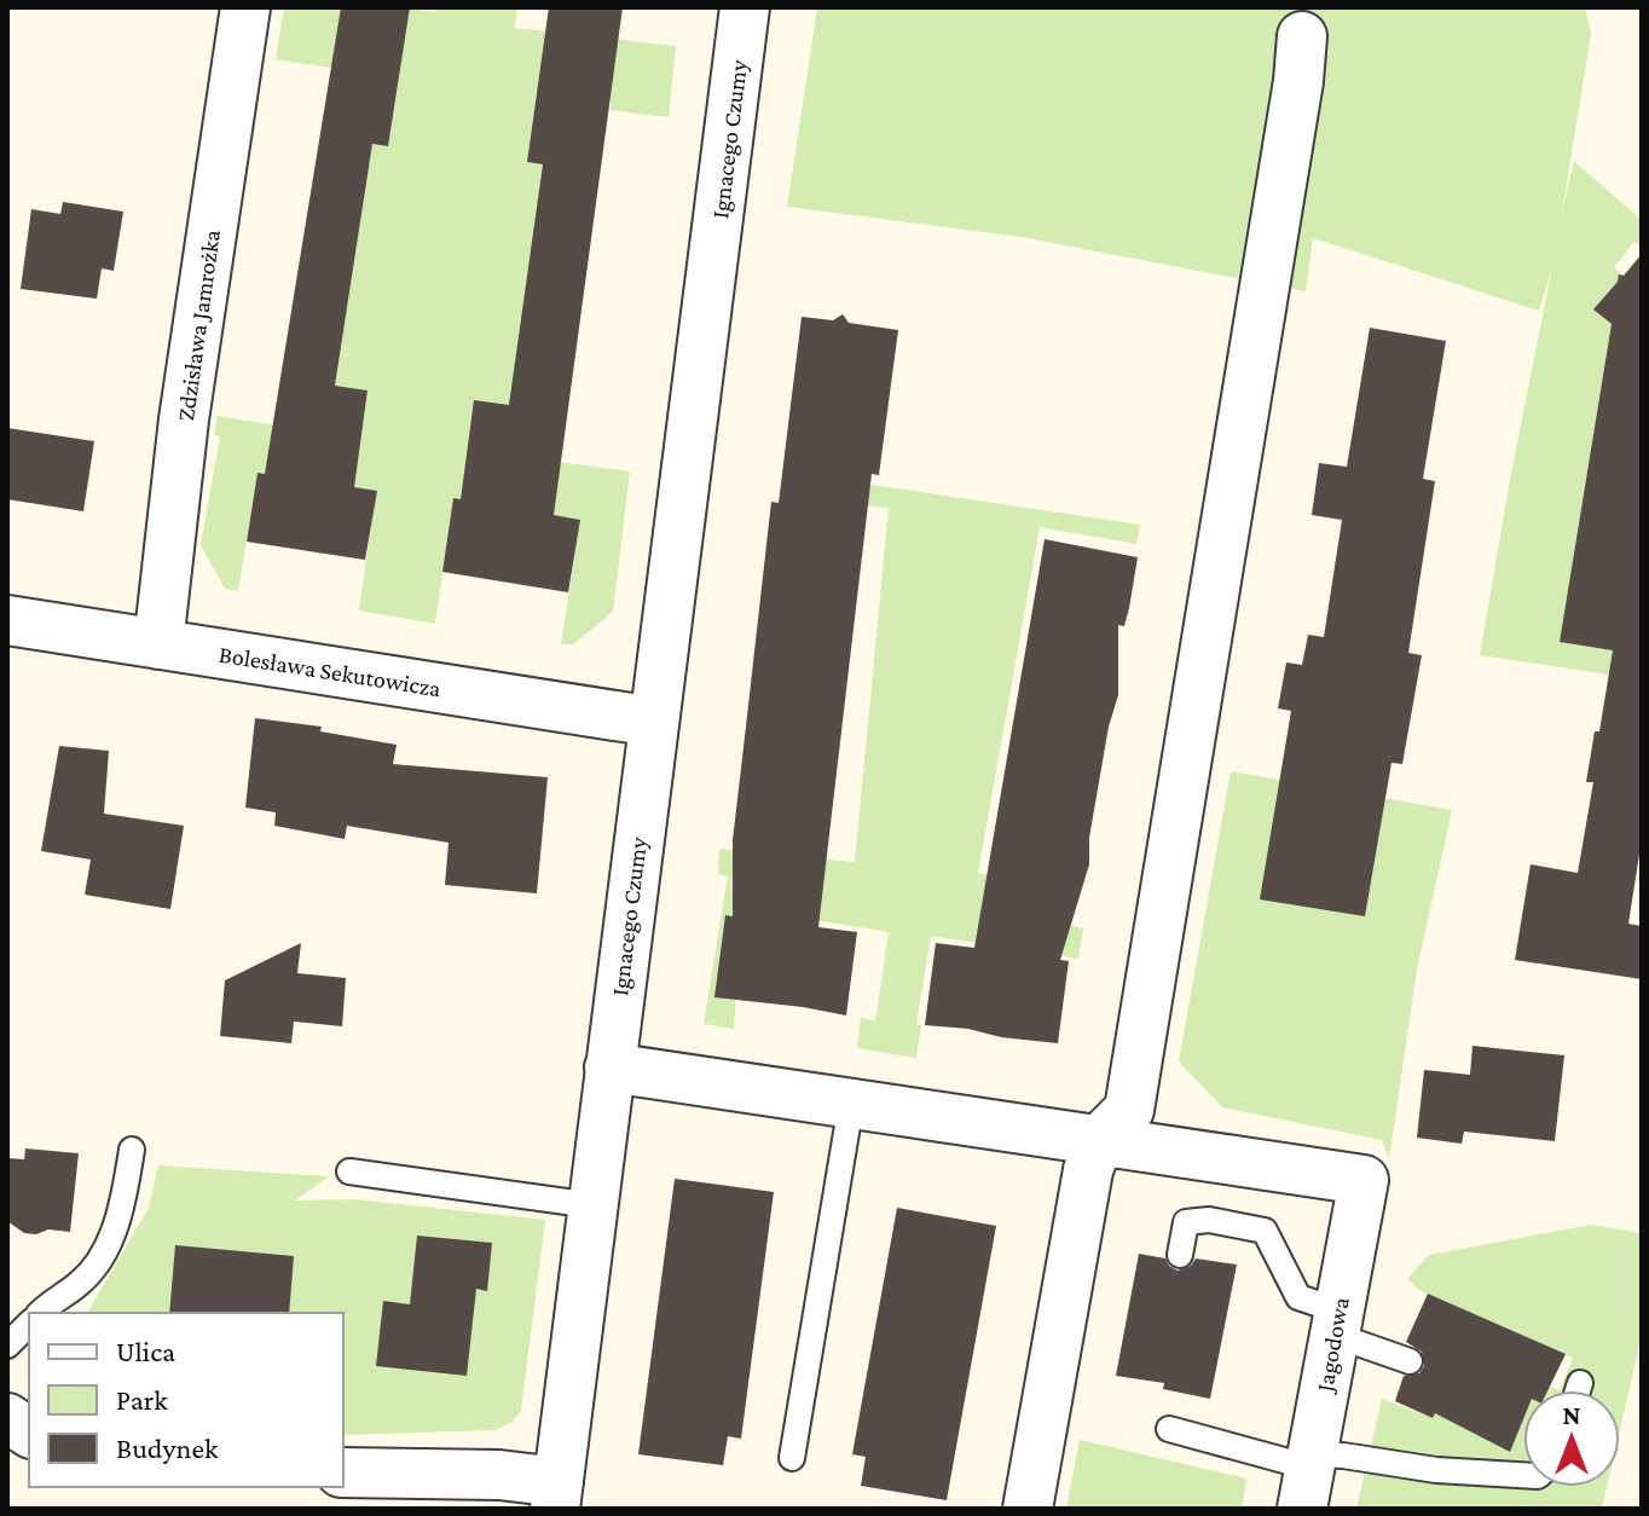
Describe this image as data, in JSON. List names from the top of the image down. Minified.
{"streets":{"street":["Ignacego Czumy","Zdzisława Jamrożka","Bolesława Sekutowicza","Jagodowa"]},"crossings":[["Ignacego Czumy","Bolesława Sekutowicza"],["Zdzisława Jamrożka","Bolesława Sekutowicza"]],"legend":["Ulica","Park","Budynek"],"north":"top"}
